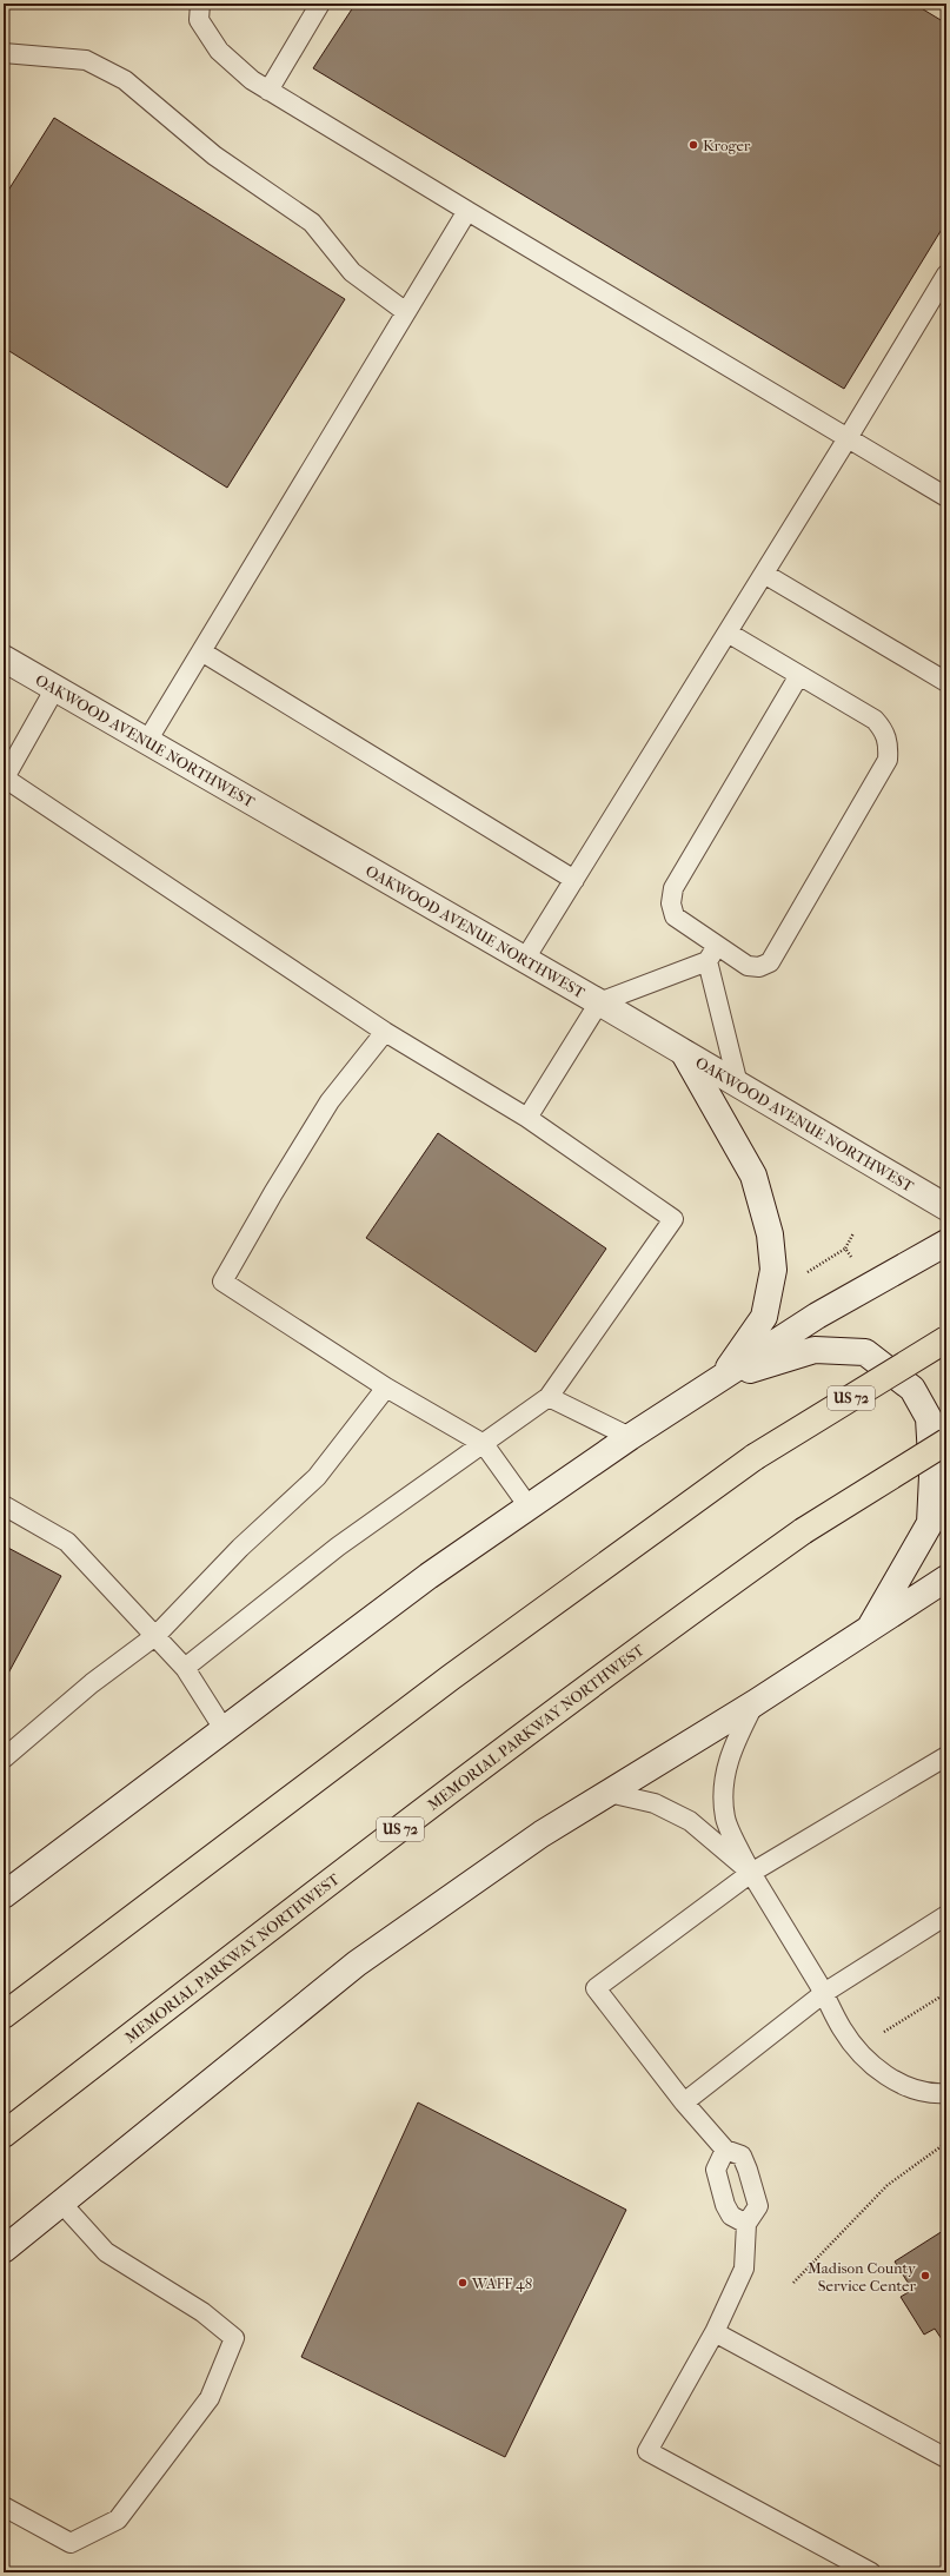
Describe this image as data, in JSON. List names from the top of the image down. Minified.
{"streets":{"highway":["US 72","MEMORIAL PARKWAY NORTHWEST"],"main road":["OAKWOOD AVENUE NORTHWEST"]},"places":["Kroger","Madison County Service Center","WAFF 48"]}
